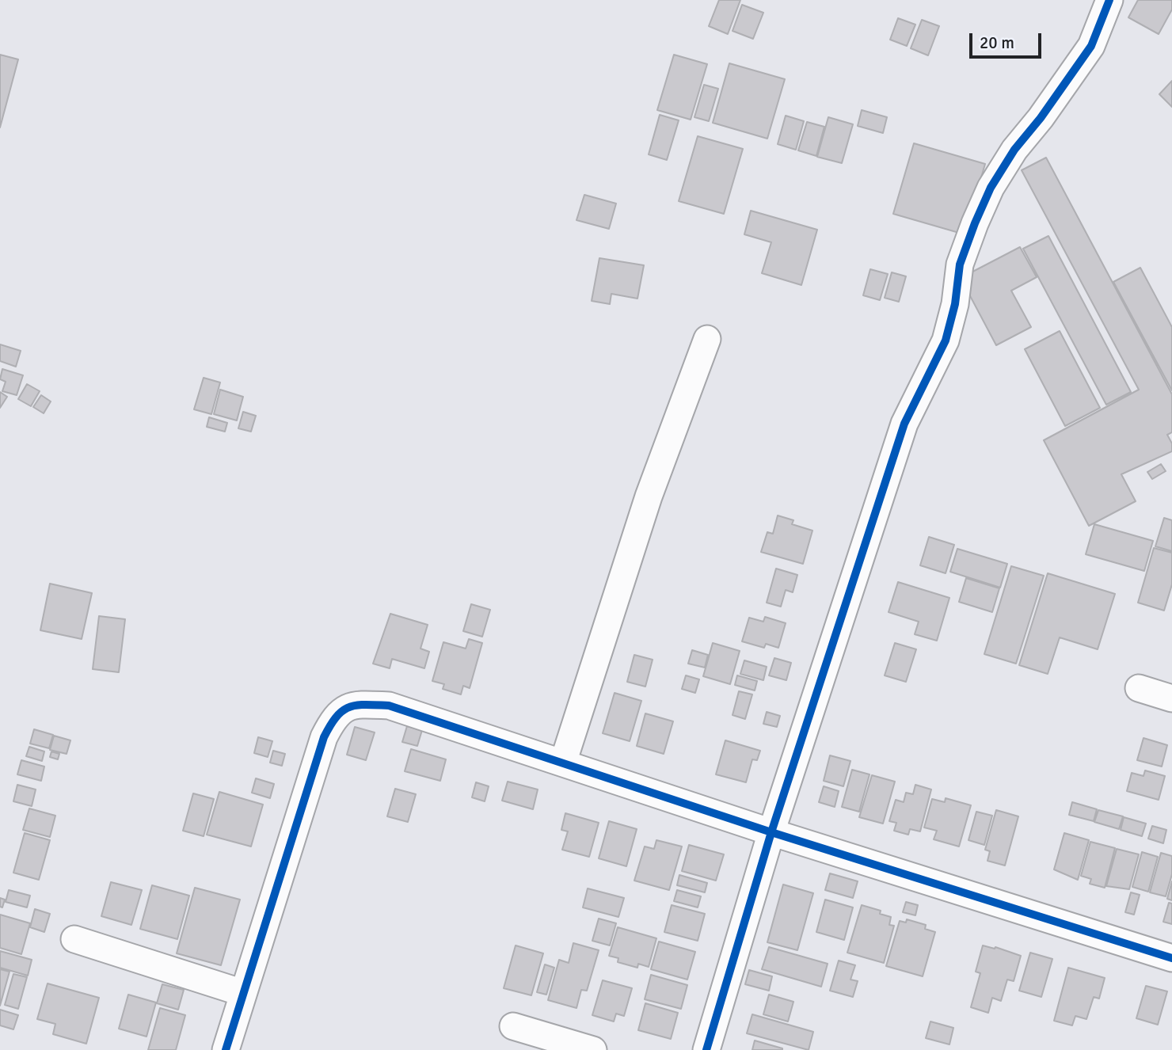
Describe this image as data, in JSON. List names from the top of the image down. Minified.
{"scale_bar":"20 m"}
